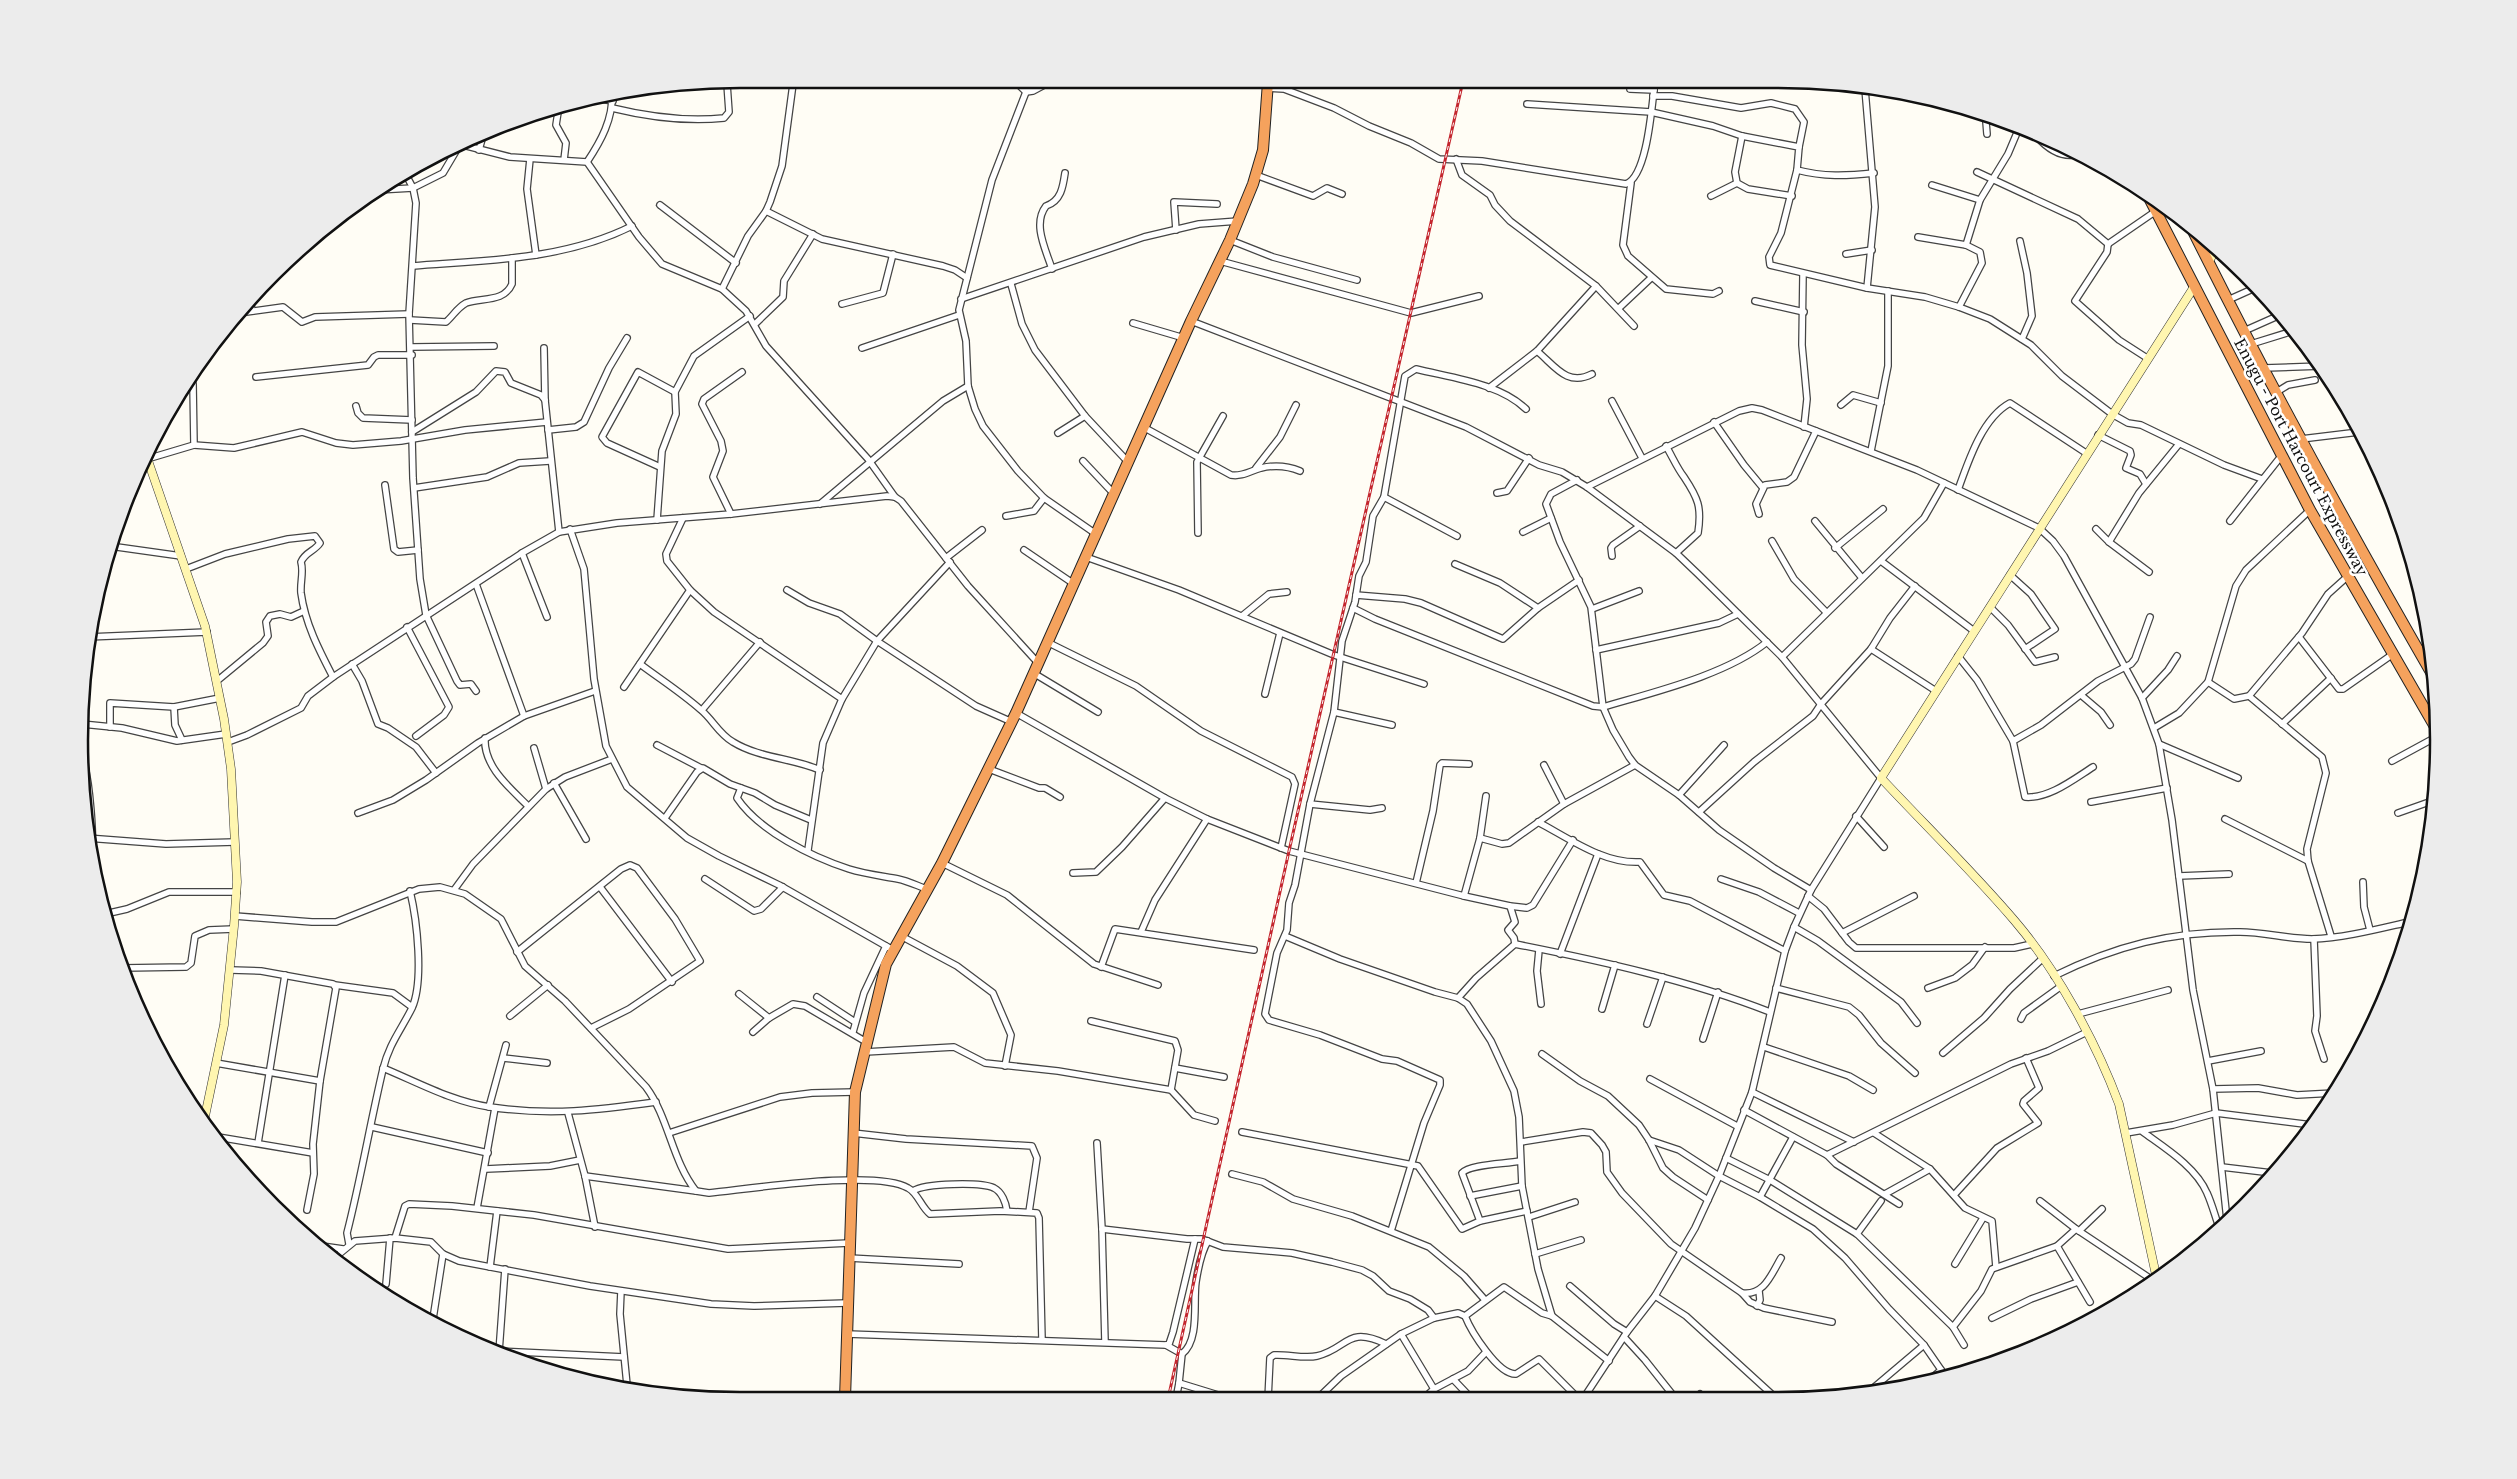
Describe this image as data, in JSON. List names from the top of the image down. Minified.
{"streets":{"highway":["Enugu - Port Harcourt Expressway"]}}
